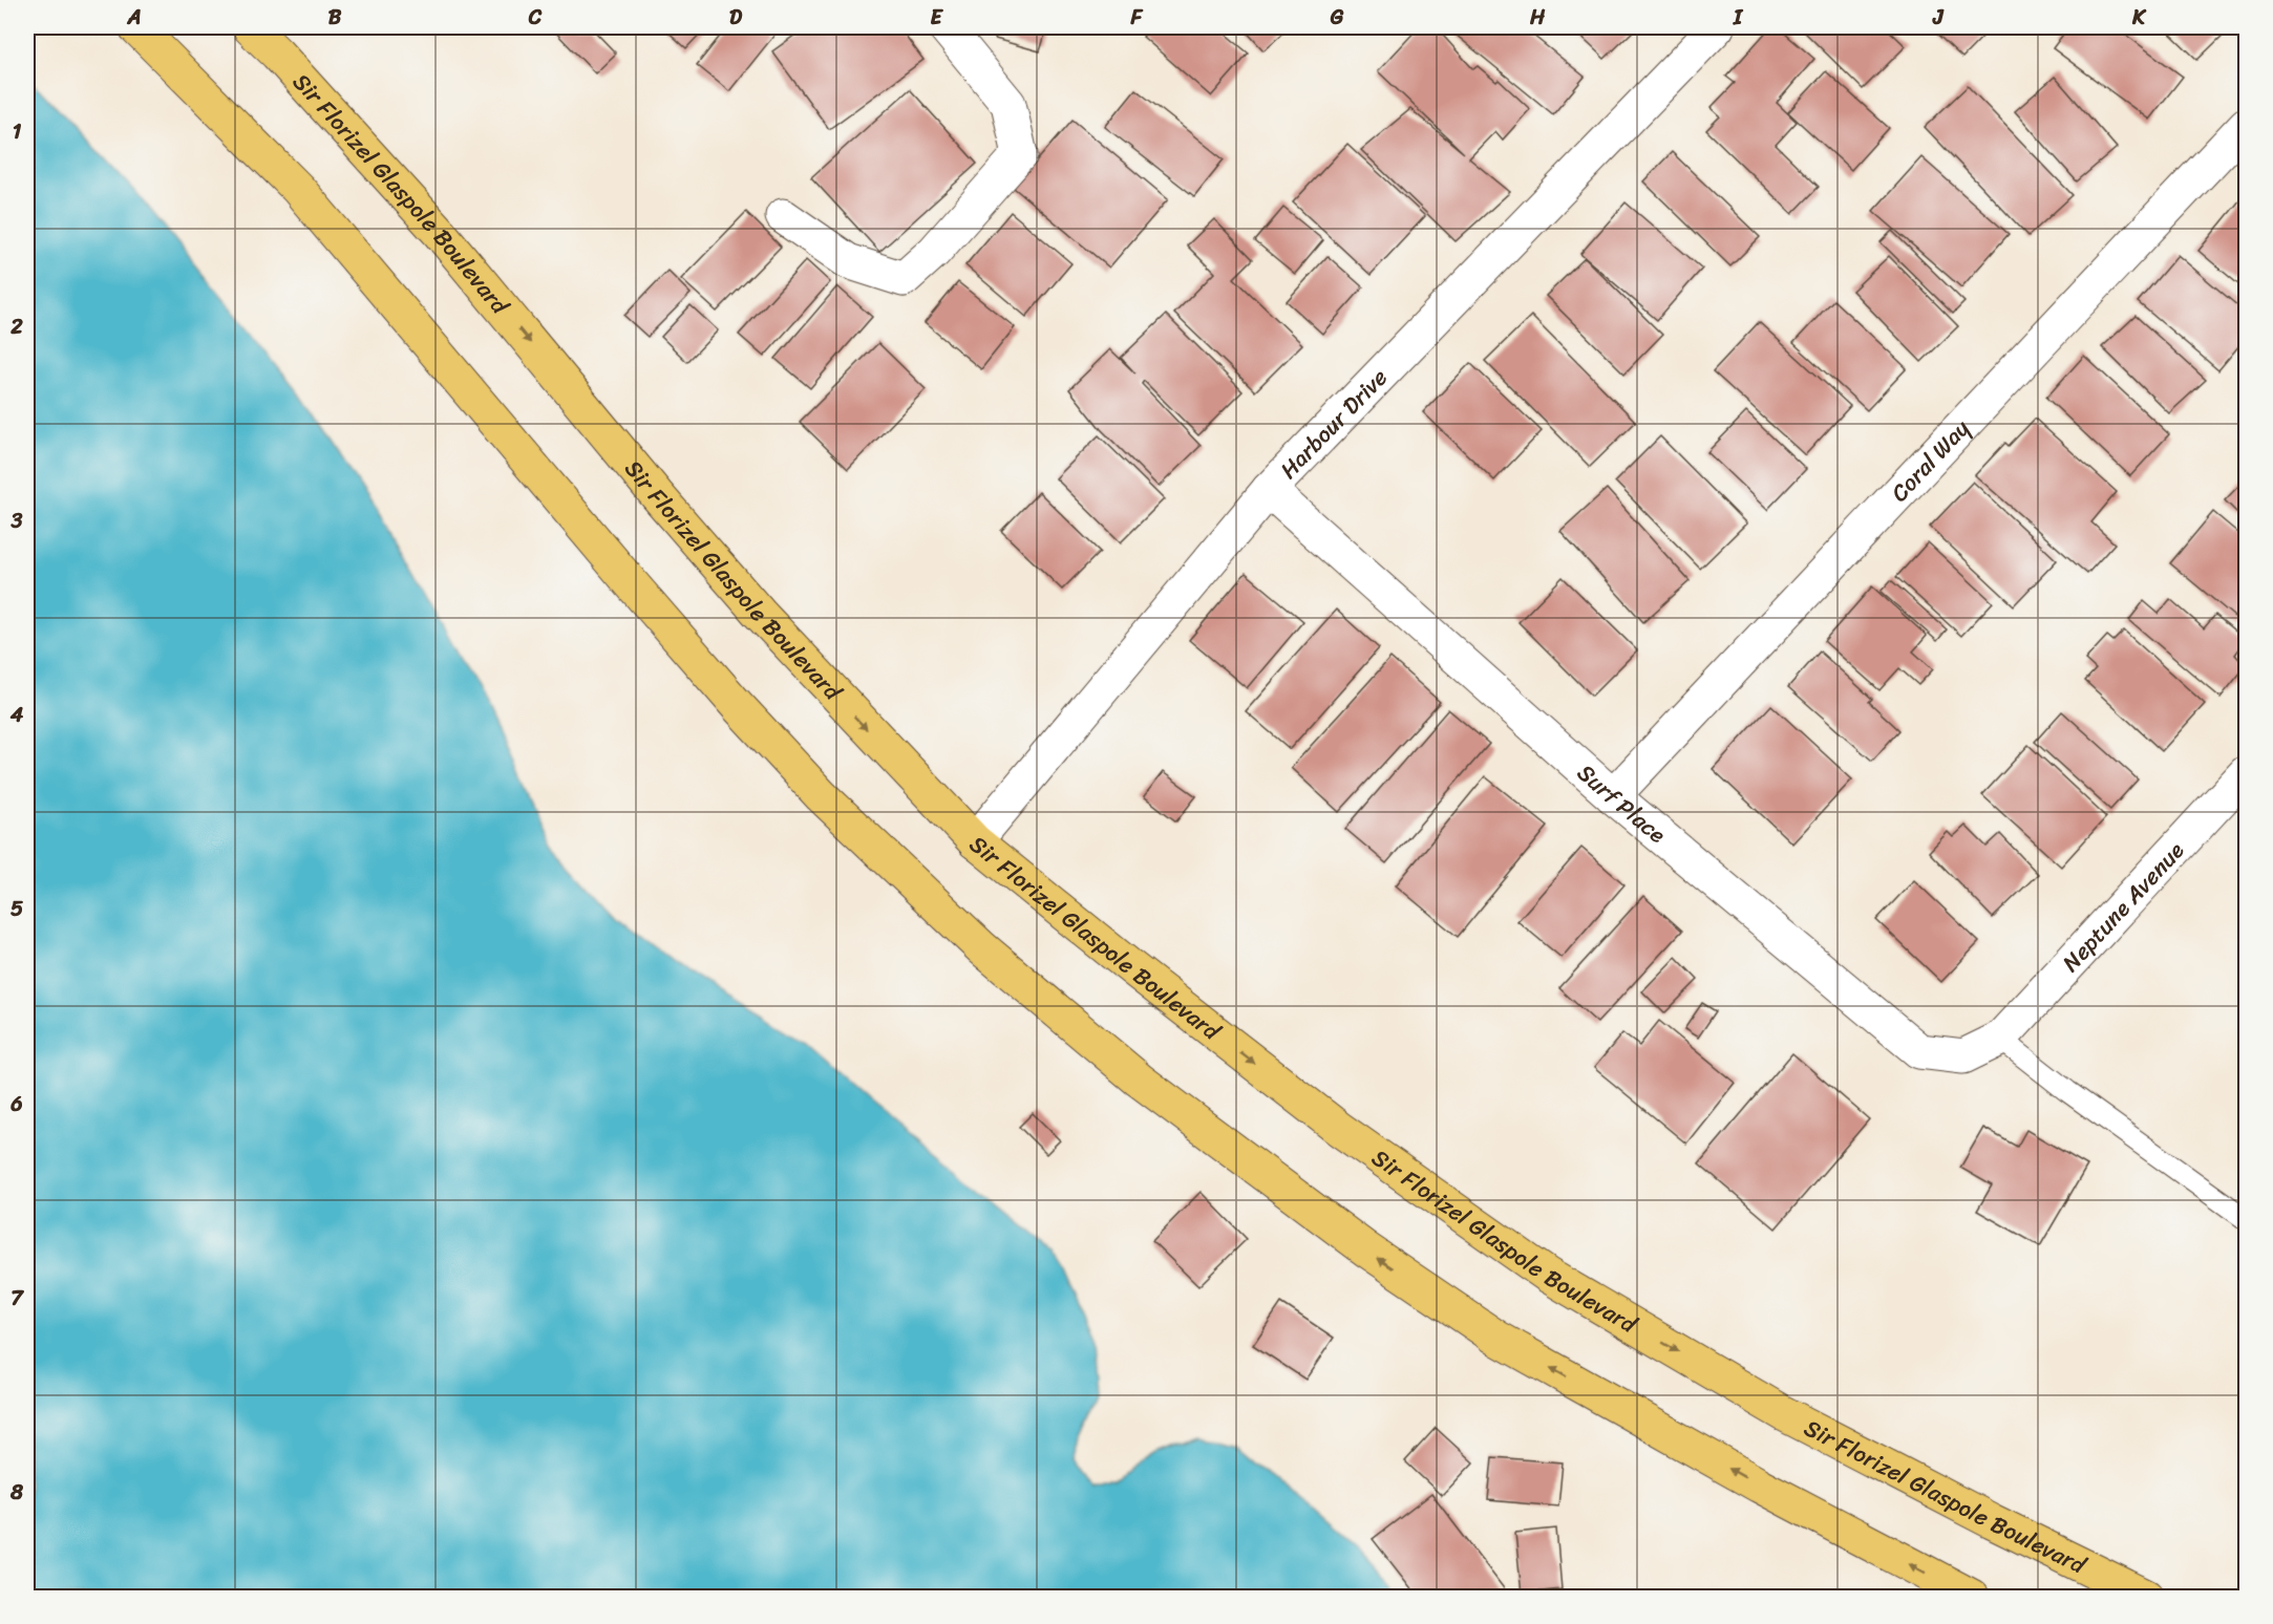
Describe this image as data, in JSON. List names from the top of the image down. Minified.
{"streets":{"highway":["Sir Florizel Glaspole Boulevard"],"street":["Harbour Drive","Coral Way","Surf Place","Neptune Avenue"]},"crossings":[["Sir Florizel Glaspole Boulevard","Harbour Drive"],["Harbour Drive","Surf Place"],["Coral Way","Surf Place"],["Surf Place","Neptune Avenue"]],"grid":{"columns":["A","B","C","D","E","F","G","H","I","J","K"],"rows":["1","2","3","4","5","6","7","8"]}}
